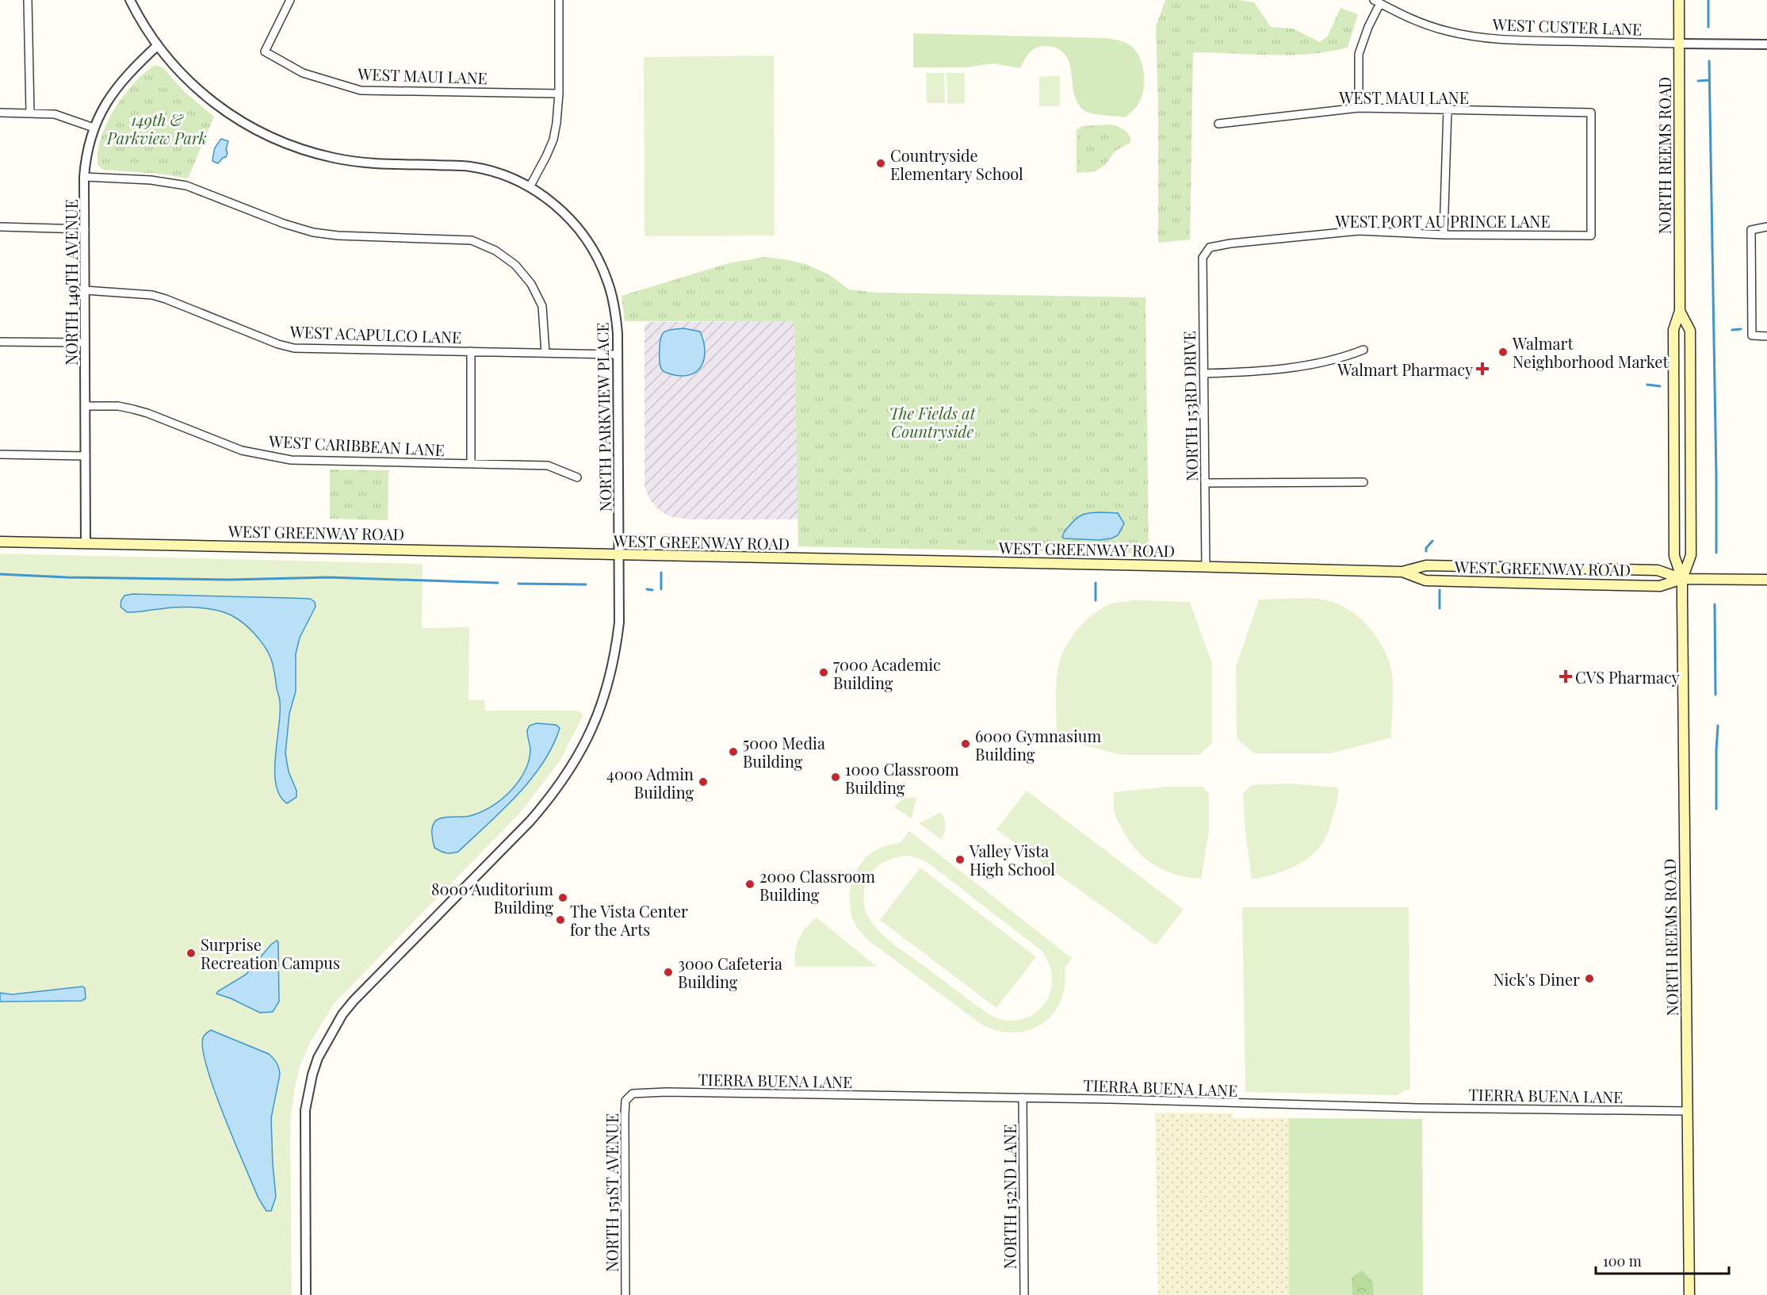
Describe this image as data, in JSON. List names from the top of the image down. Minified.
{"streets":{"main road":["NORTH REEMS ROAD","WEST GREENWAY ROAD"],"street":["WEST CUSTER LANE","WEST MAUI LANE","WEST PORT AU PRINCE LANE","NORTH 149TH AVENUE","WEST ACAPULCO LANE","NORTH 153RD DRIVE","NORTH PARKVIEW PLACE","WEST CARIBBEAN LANE","TIERRA BUENA LANE","NORTH 151ST AVENUE","NORTH 152ND LANE"]},"crossings":[["WEST CUSTER LANE","NORTH REEMS ROAD"],["WEST MAUI LANE","WEST PORT AU PRINCE LANE"],["NORTH REEMS ROAD","WEST GREENWAY ROAD"],["NORTH REEMS ROAD","TIERRA BUENA LANE"],["WEST PORT AU PRINCE LANE","NORTH 153RD DRIVE"],["NORTH 149TH AVENUE","WEST ACAPULCO LANE"],["NORTH 149TH AVENUE","NORTH PARKVIEW PLACE"],["NORTH 149TH AVENUE","WEST CARIBBEAN LANE"],["NORTH 149TH AVENUE","WEST GREENWAY ROAD"],["WEST ACAPULCO LANE","NORTH PARKVIEW PLACE"],["NORTH 153RD DRIVE","WEST GREENWAY ROAD"],["NORTH PARKVIEW PLACE","WEST GREENWAY ROAD"],["TIERRA BUENA LANE","NORTH 151ST AVENUE"],["TIERRA BUENA LANE","NORTH 152ND LANE"]],"parks":["149th & Parkview Park","The Fields at Countryside"],"places":{"other":["Countryside Elementary School","Walmart Neighborhood Market","7000 Academic Building","6000 Gymnasium Building","5000 Media Building","1000 Classroom Building","4000 Admin Building","Valley Vista High School","2000 Classroom Building","8000 Auditorium Building","The Vista Center for the Arts","Surprise Recreation Campus","3000 Cafeteria Building","Nick's Diner"],"health":["Walmart Pharmacy","CVS Pharmacy"]},"scale_bar":"100 m"}
